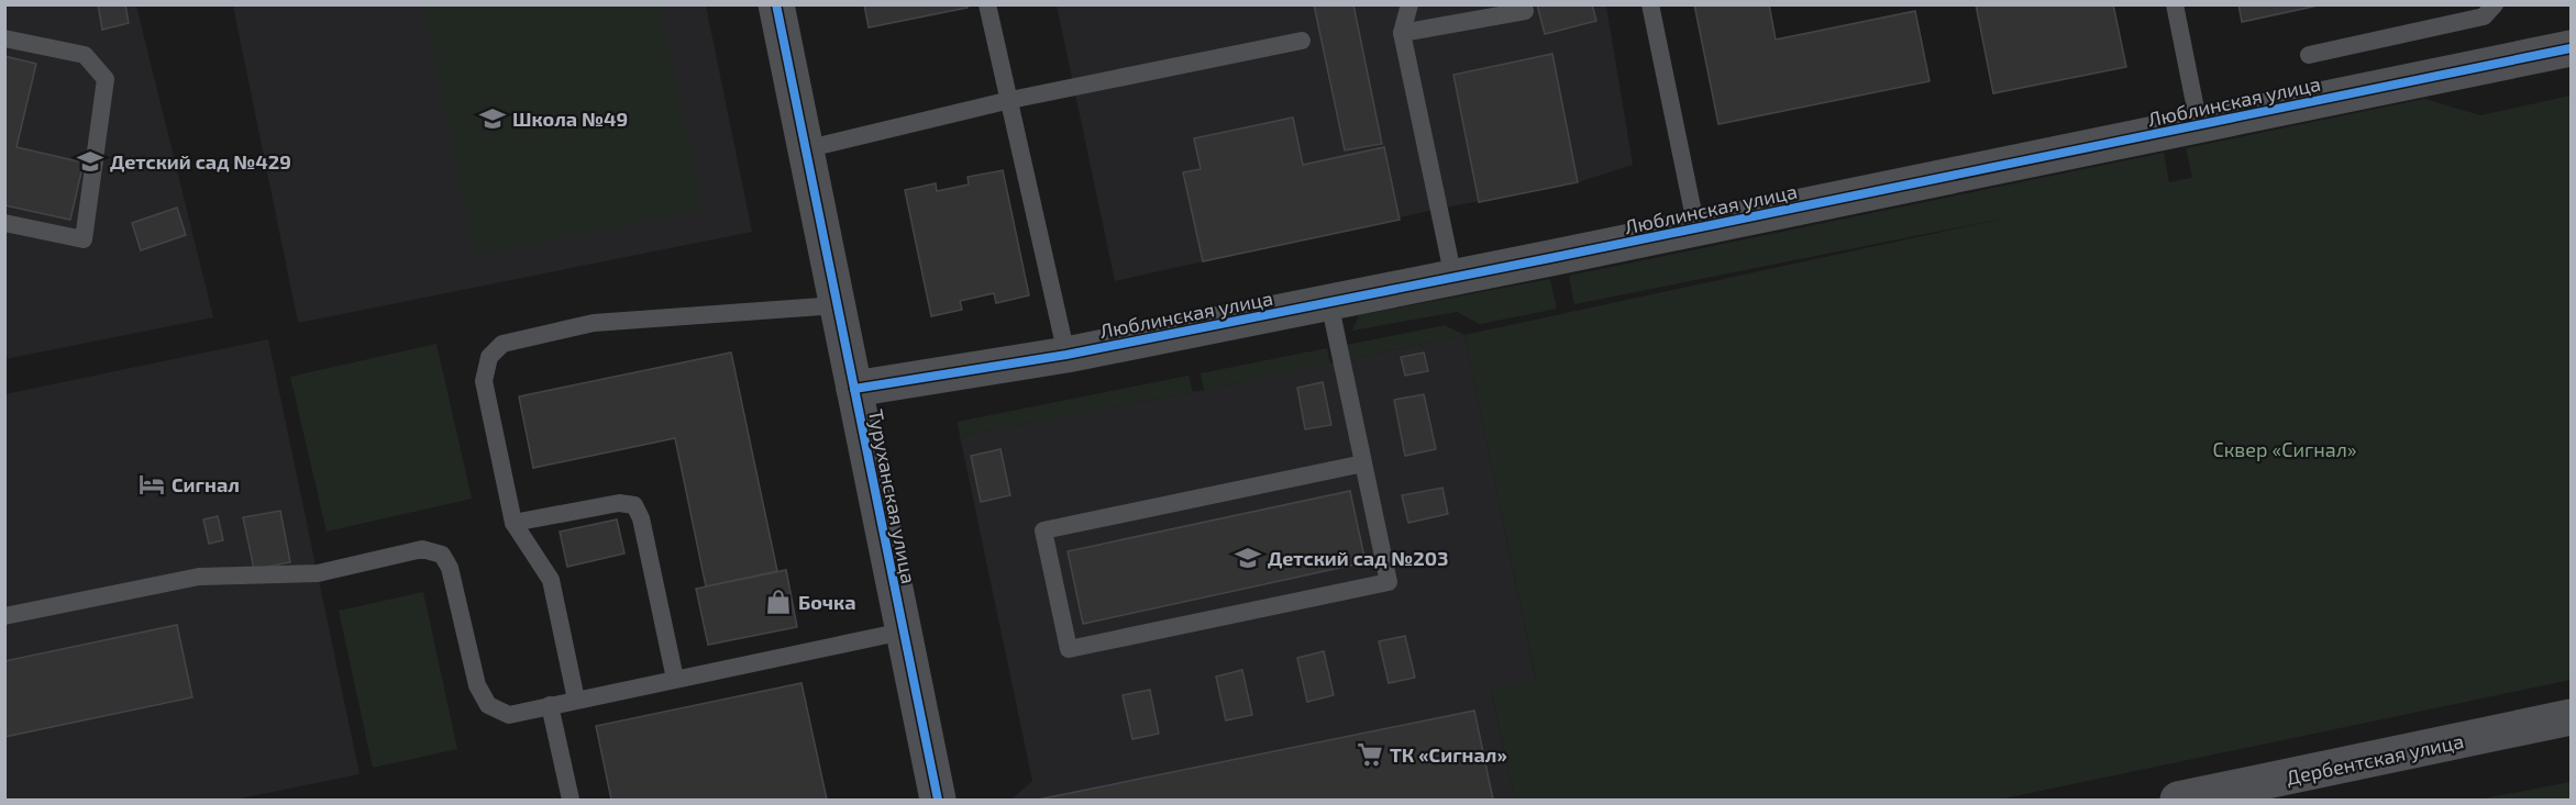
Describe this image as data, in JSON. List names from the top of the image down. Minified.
{"streets":{"street":["Люблинская улица","Туруханская улица","Дербентская улица"]},"crossings":[["Люблинская улица","Туруханская улица"]],"parks":["Сквер «Сигнал»"],"places":{"school or university":["Школа №49","Детский сад №429","Детский сад №203"],"hotel":["Сигнал"],"shop":["Бочка"],"supermarket":["ТК «Сигнал»"]}}
